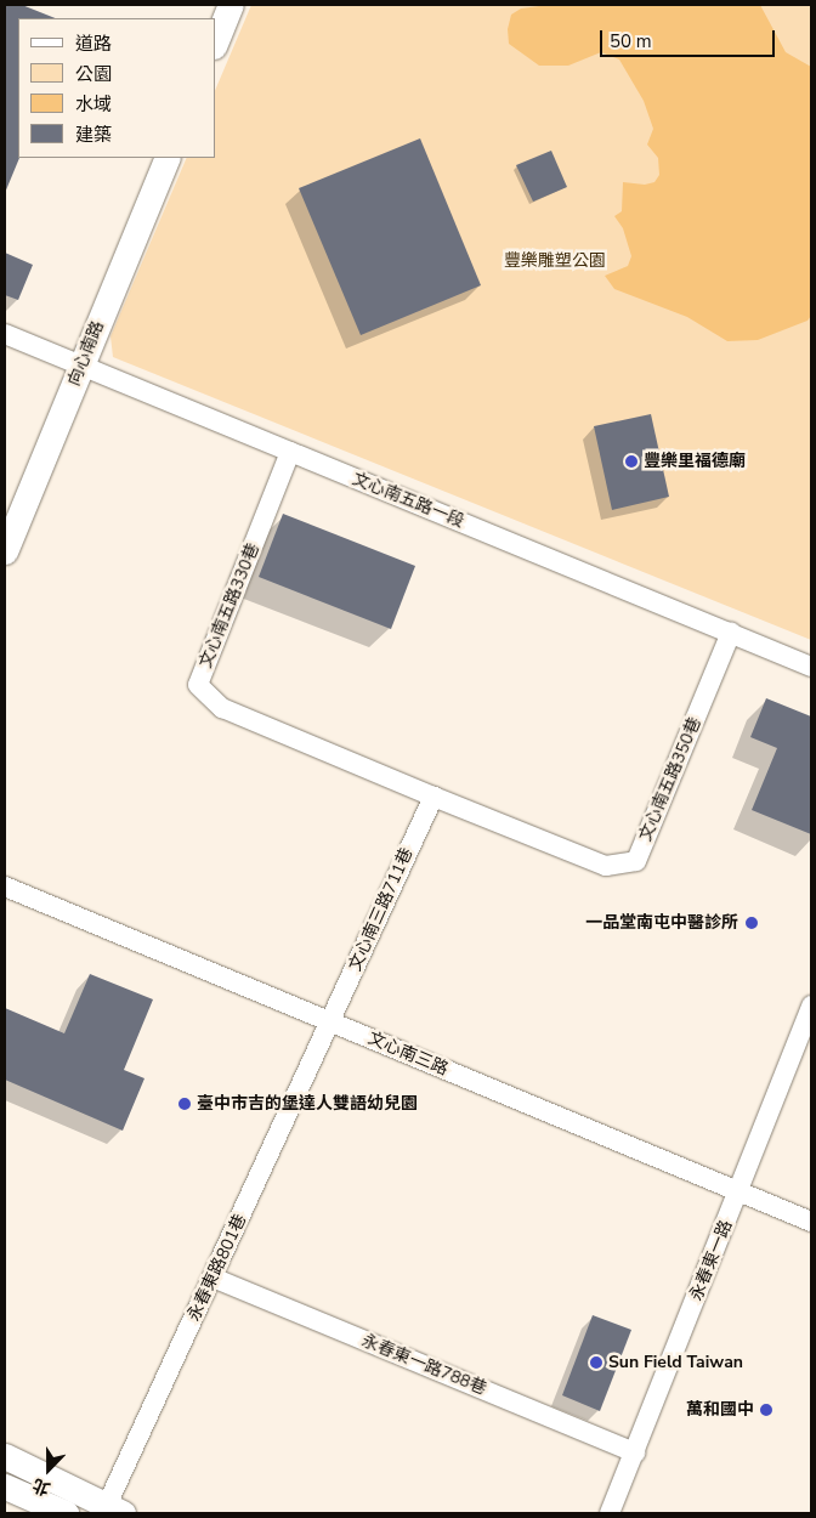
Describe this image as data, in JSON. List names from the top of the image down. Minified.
{"streets":{"street":["向心南路","文心南五路一段","文心南五路330巷","文心南五路350巷","文心南三路711巷","文心南三路","永春東一路","永春東路801巷","永春東一路788巷"]},"crossings":[["向心南路","文心南五路一段"],["文心南五路一段","文心南五路330巷"],["文心南五路一段","文心南五路350巷"],["文心南五路330巷","文心南五路350巷"],["文心南五路330巷","文心南三路711巷"],["文心南五路350巷","文心南三路711巷"],["文心南三路711巷","文心南三路"],["文心南三路711巷","永春東路801巷"],["文心南三路","永春東一路"],["文心南三路","永春東路801巷"],["永春東一路","永春東一路788巷"],["永春東路801巷","永春東一路788巷"]],"parks":["豐樂雕塑公園"],"places":["豐樂里福德廟","一品堂南屯中醫診所","臺中市吉的堡達人雙語幼兒園","Sun Field Taiwan","萬和國中"],"legend":["道路","公園","水域","建築"],"scale_bar":"50 m","north":"bottom"}
